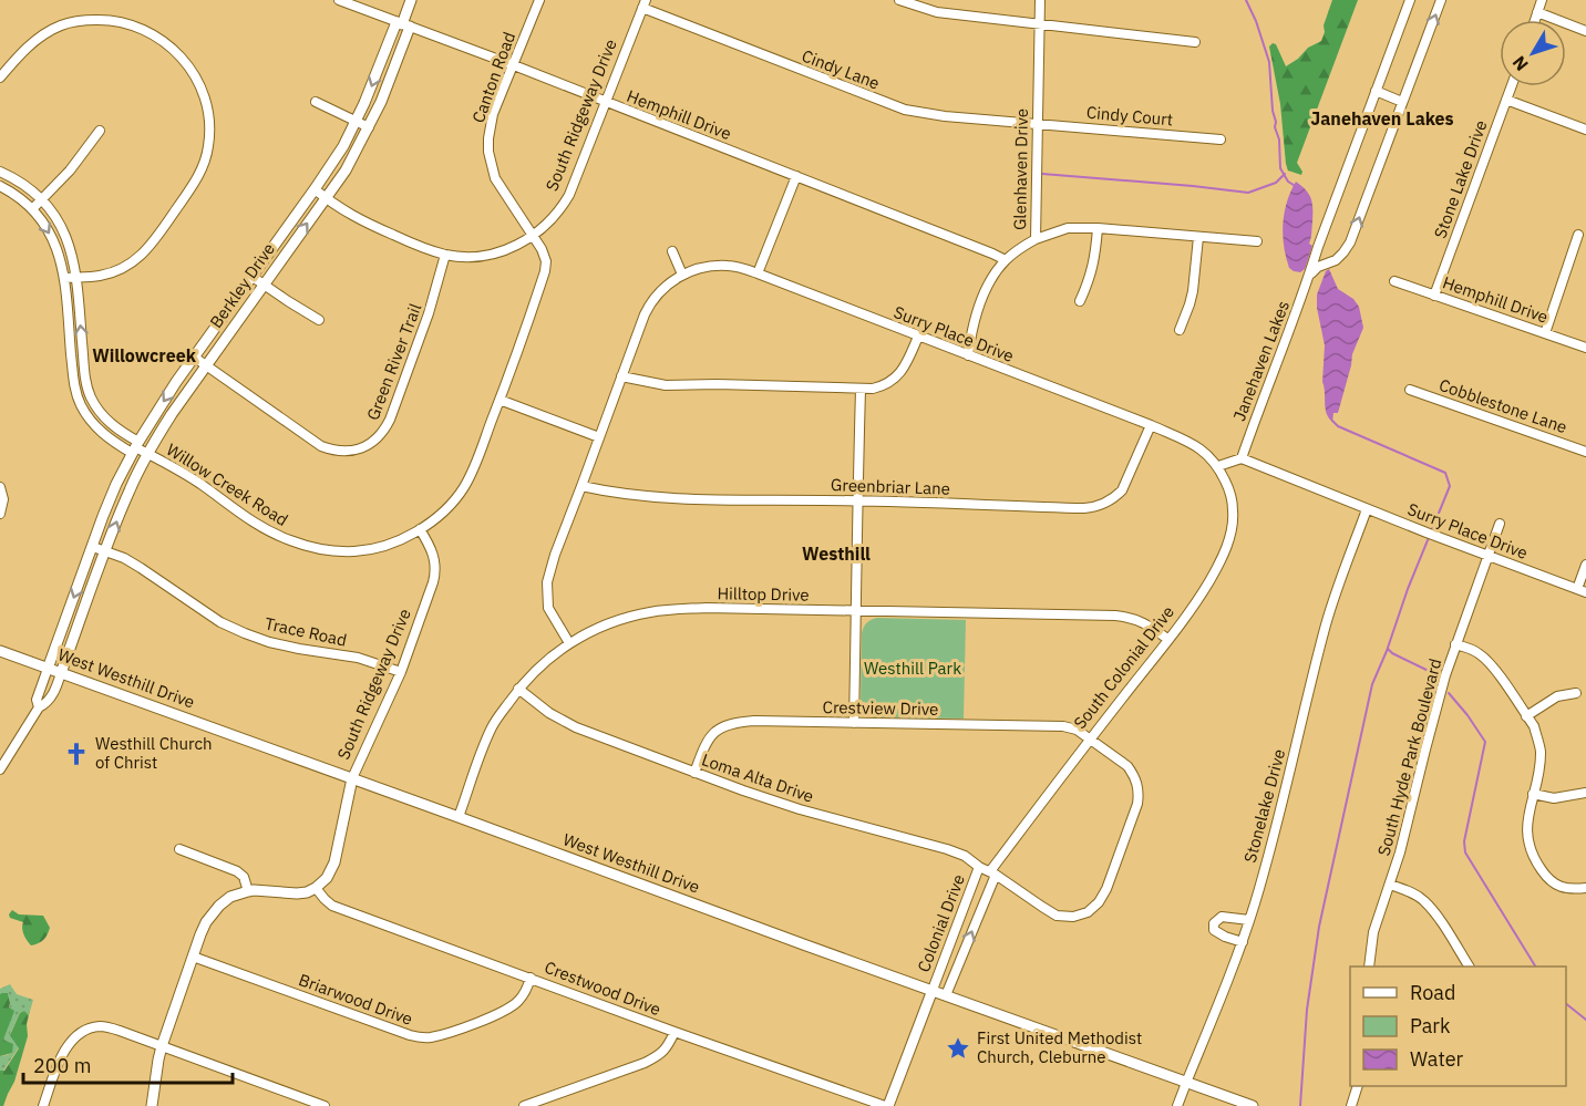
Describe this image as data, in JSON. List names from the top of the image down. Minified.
{"streets":{"street":["Cindy Lane","Canton Road","South Ridgeway Drive","Hemphill Drive","Cindy Court","Glenhaven Drive","Stone Lake Drive","Berkley Drive","Surry Place Drive","Janehaven Lakes","Green River Trail","Cobblestone Lane","Willow Creek Road","Greenbriar Lane","Hilltop Drive","Trace Road","South Colonial Drive","West Westhill Drive","Crestview Drive","South Hyde Park Boulevard","Loma Alta Drive","Stonelake Drive","Colonial Drive","Crestwood Drive","Briarwood Drive"]},"crossings":[["Cindy Lane","South Ridgeway Drive"],["Cindy Lane","Cindy Court"],["Cindy Lane","Glenhaven Drive"],["Canton Road","South Ridgeway Drive"],["Canton Road","Hemphill Drive"],["South Ridgeway Drive","Hemphill Drive"],["South Ridgeway Drive","Berkley Drive"],["South Ridgeway Drive","Green River Trail"],["South Ridgeway Drive","Willow Creek Road"],["South Ridgeway Drive","Trace Road"],["South Ridgeway Drive","West Westhill Drive"],["South Ridgeway Drive","Crestwood Drive"],["Hemphill Drive","Glenhaven Drive"],["Hemphill Drive","Stone Lake Drive"],["Hemphill Drive","Berkley Drive"],["Cindy Court","Glenhaven Drive"],["Glenhaven Drive","Surry Place Drive"],["Berkley Drive","Green River Trail"],["Berkley Drive","Willow Creek Road"],["Berkley Drive","Trace Road"],["Berkley Drive","West Westhill Drive"],["Surry Place Drive","Janehaven Lakes"],["Surry Place Drive","Greenbriar Lane"],["Surry Place Drive","Hilltop Drive"],["Surry Place Drive","South Colonial Drive"],["Surry Place Drive","South Hyde Park Boulevard"],["Surry Place Drive","Stonelake Drive"],["Hilltop Drive","South Colonial Drive"],["Hilltop Drive","West Westhill Drive"],["Hilltop Drive","Loma Alta Drive"],["South Colonial Drive","Crestview Drive"],["South Colonial Drive","Loma Alta Drive"],["South Colonial Drive","Colonial Drive"],["West Westhill Drive","Stonelake Drive"],["West Westhill Drive","Colonial Drive"],["Crestview Drive","Loma Alta Drive"],["Crestview Drive","Colonial Drive"],["Loma Alta Drive","Colonial Drive"],["Crestwood Drive","Briarwood Drive"]],"districts":["Janehaven Lakes","Willowcreek","Westhill"],"parks":["Westhill Park"],"places":{"church":["Westhill Church of Christ"],"place":["First United Methodist Church, Cleburne"]},"legend":["Road","Park","Water"],"scale_bar":"200 m","north":"bottom left"}
